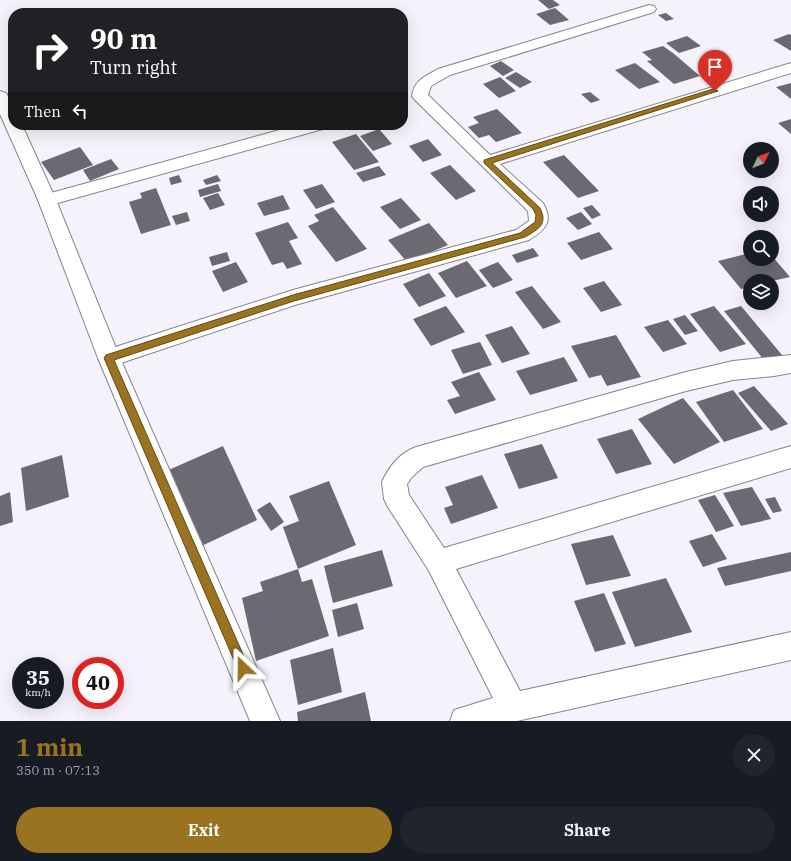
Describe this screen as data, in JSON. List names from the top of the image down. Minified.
{"north":"top right","page":{"turn":["90 m","Turn right"],"then":"Then","speed":"35 km/h","limit":"40","heading":["1 min","350 m · 07:13"],"buttons":["Exit","Share"]}}
